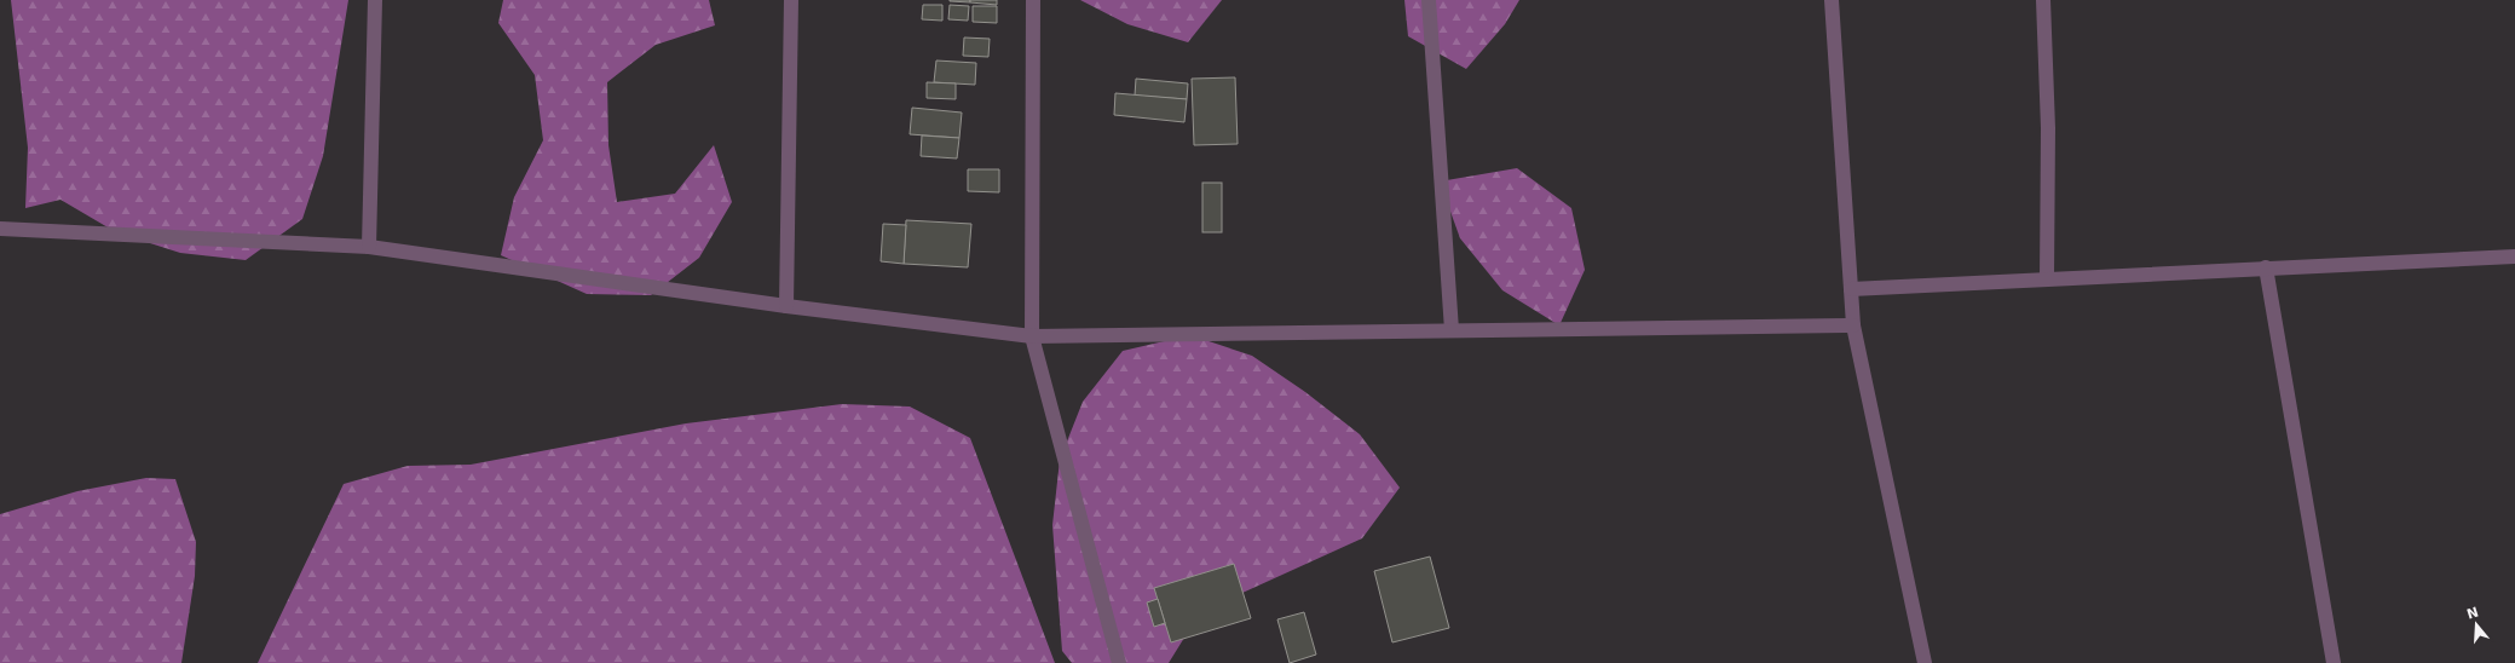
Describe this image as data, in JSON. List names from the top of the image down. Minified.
{"north":"top"}
